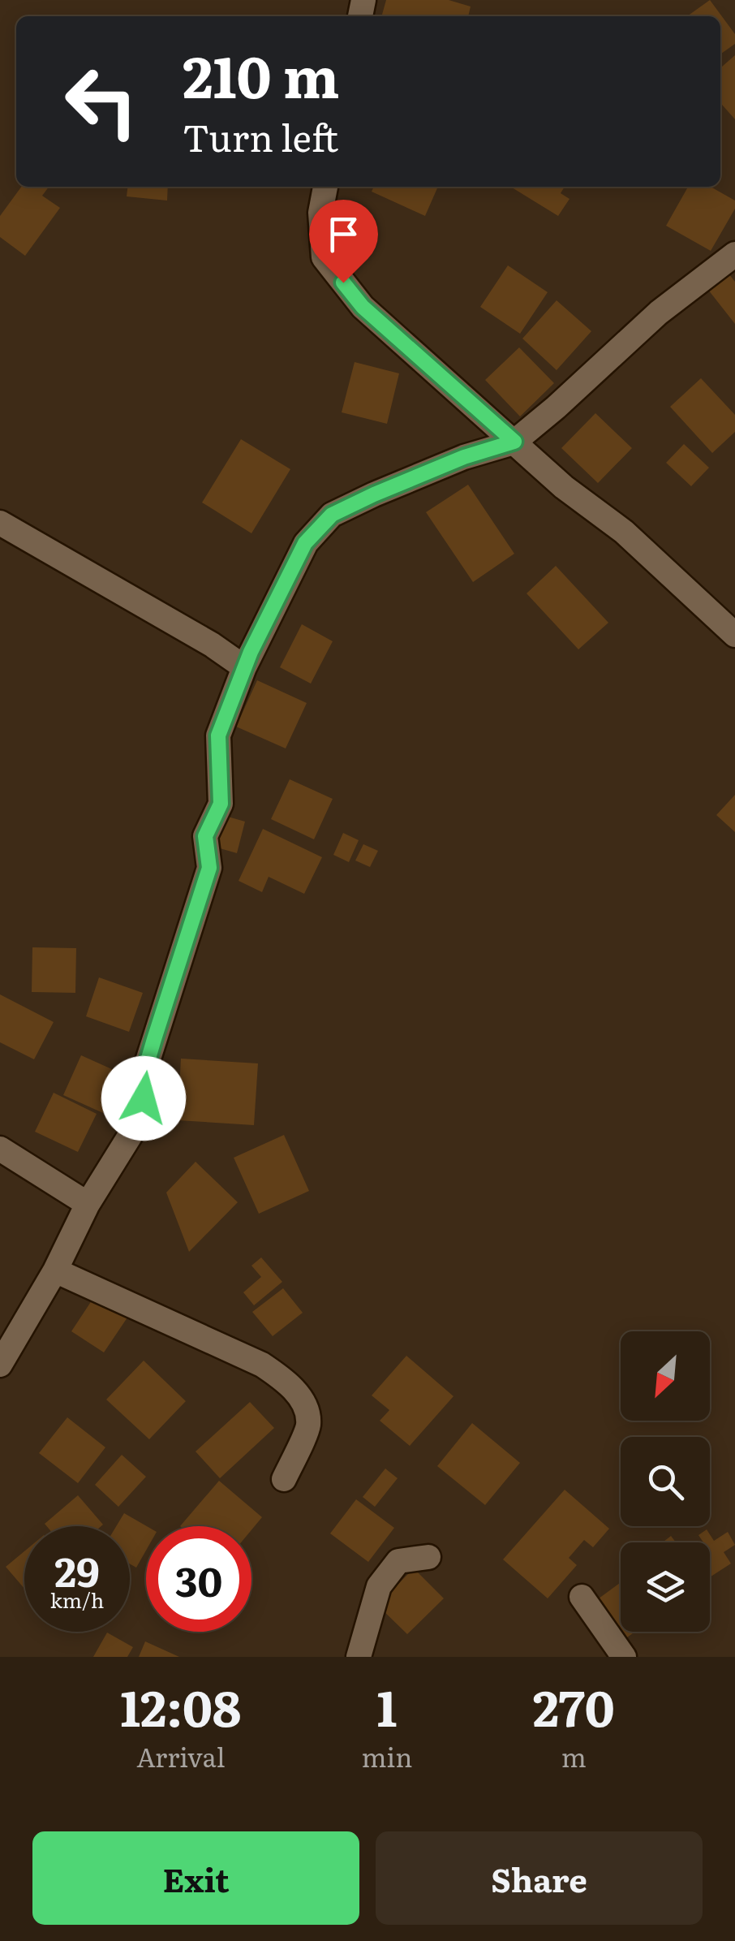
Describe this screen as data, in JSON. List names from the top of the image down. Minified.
{"north":"bottom left","page":{"turn":["210 m","Turn left"],"speed":"29 km/h","limit":"30","eta":["12:08","Arrival","1","min","270","m"],"buttons":["Exit","Share"]}}
